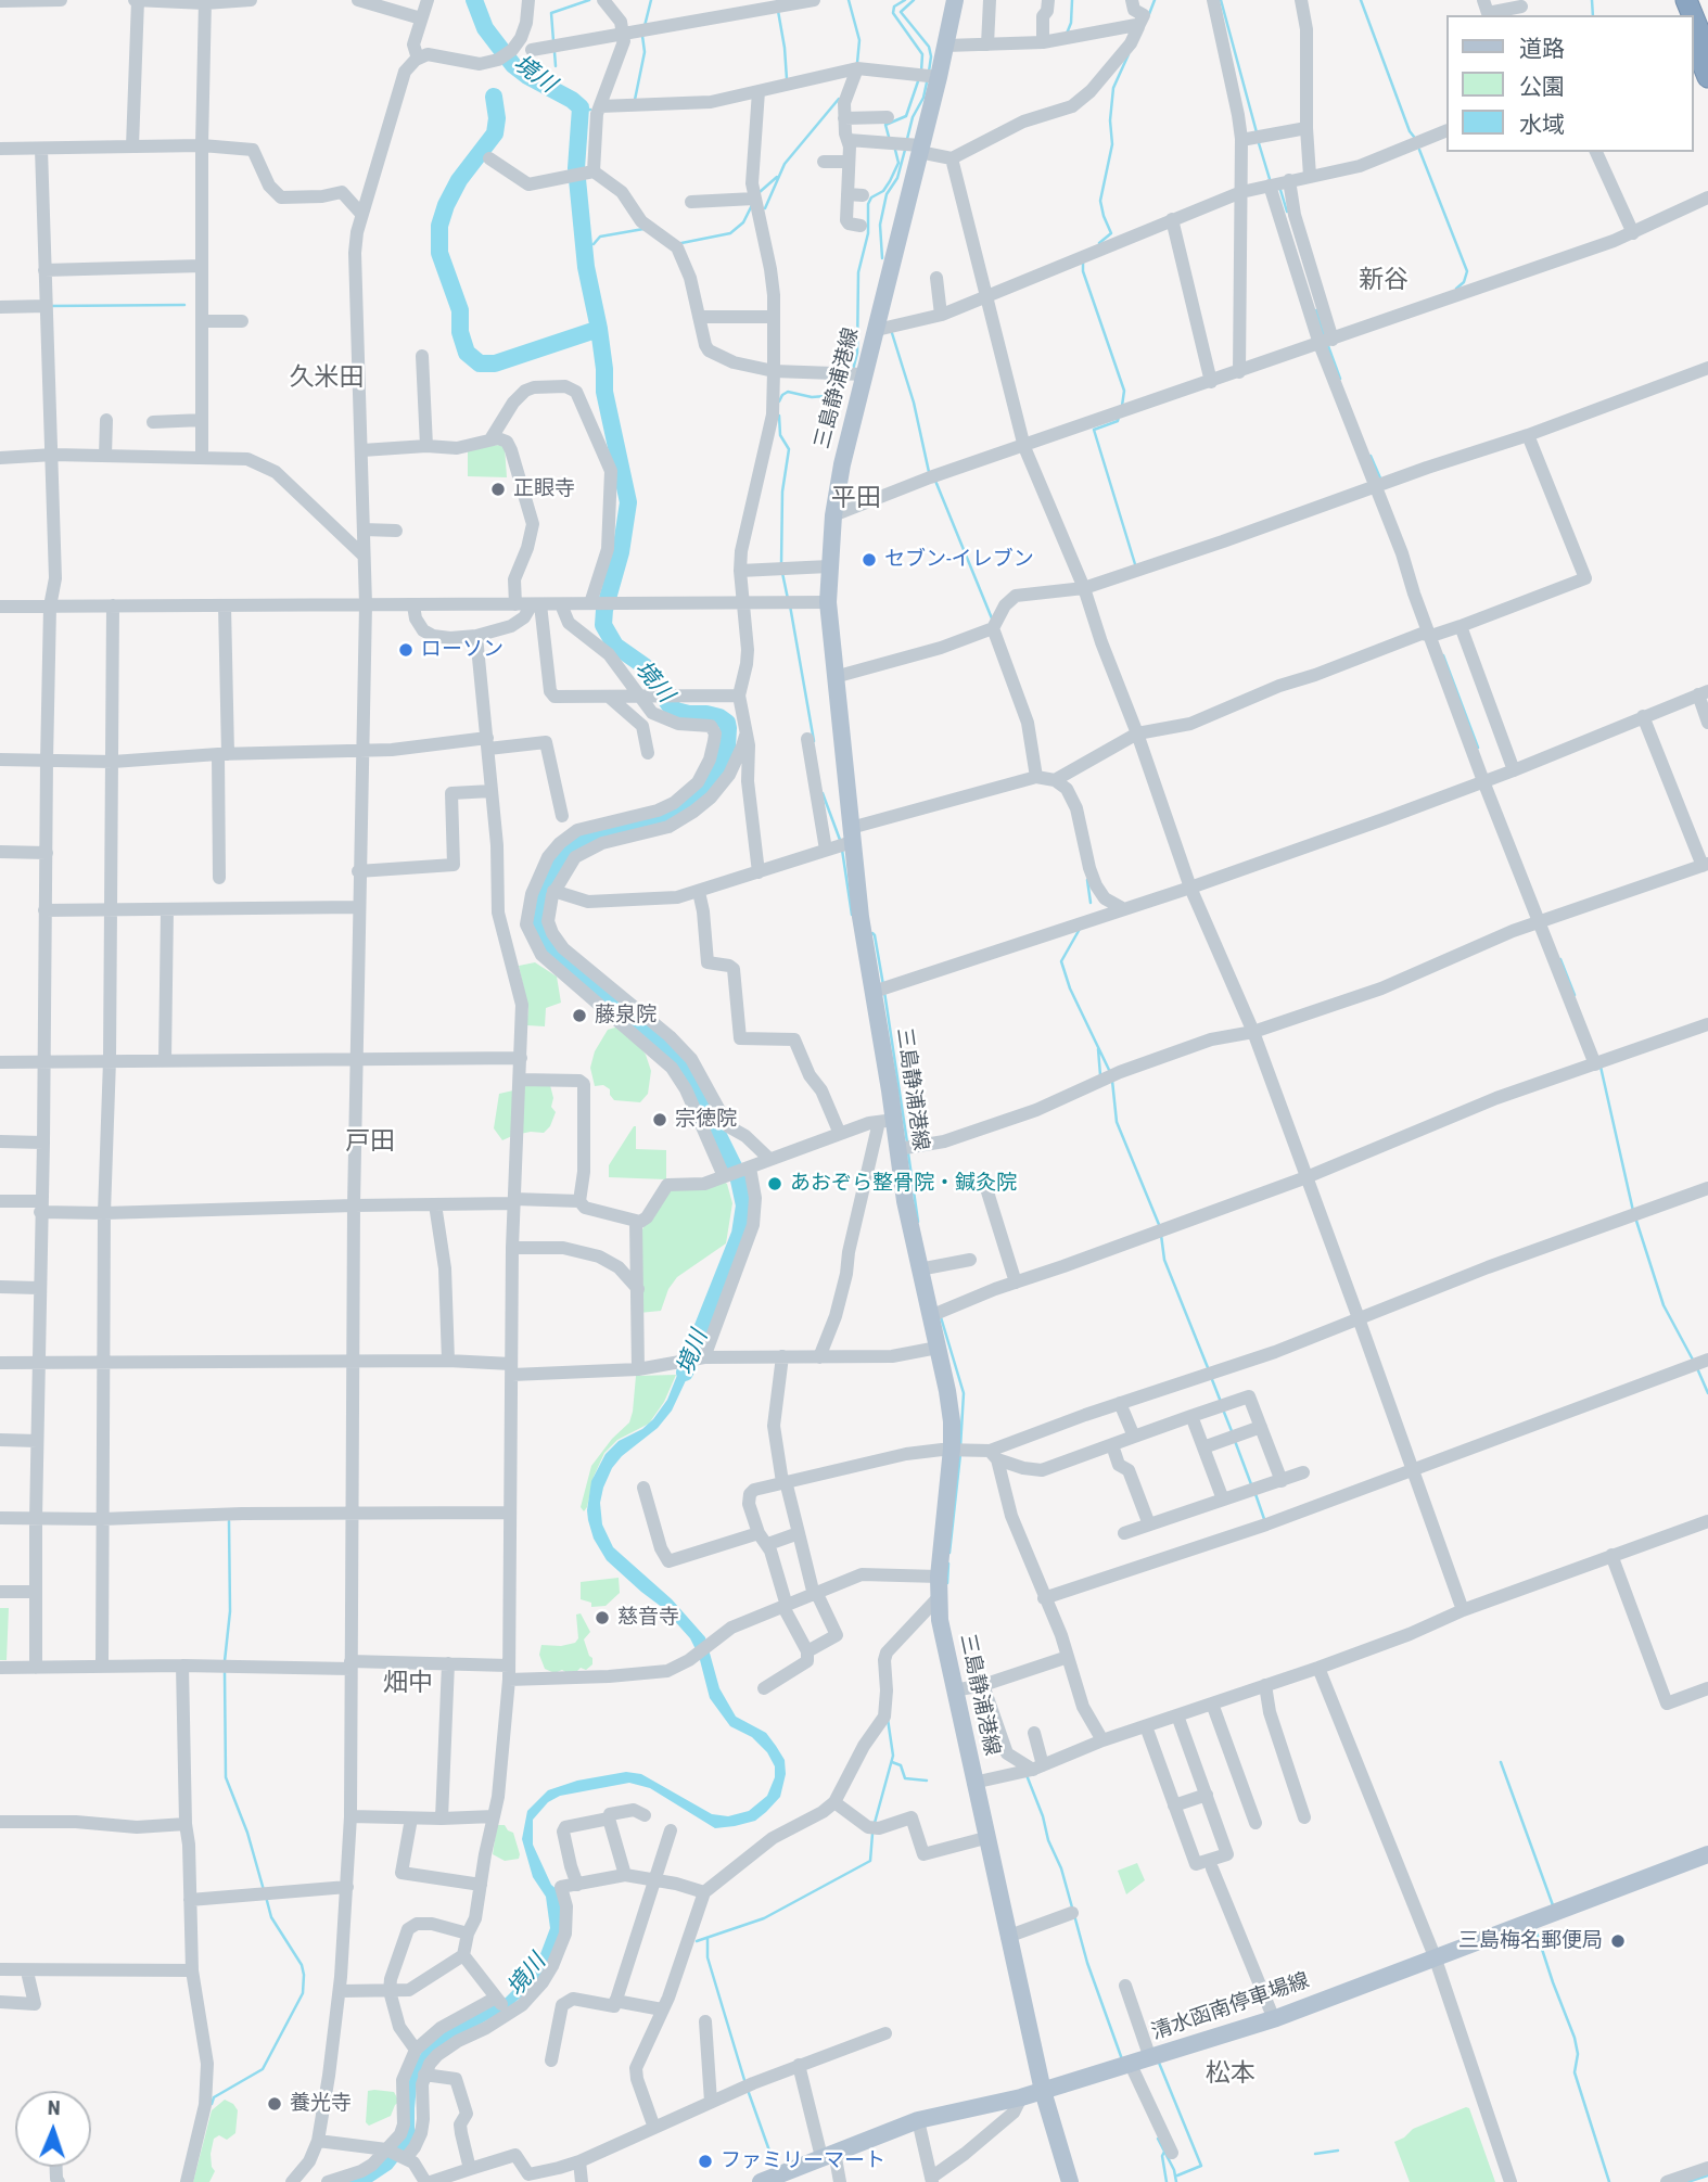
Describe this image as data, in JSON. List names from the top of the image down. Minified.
{"streets":{"main road":["三島静浦港線","清水函南停車場線"]},"crossings":[["三島静浦港線","清水函南停車場線"]],"districts":["新谷","久米田","平田","戸田","畑中","松本"],"water":["境川"],"places":["正眼寺","セブン-イレブン","ローソン","藤泉院","宗徳院","あおぞら整骨院・鍼灸院","慈音寺","三島梅名郵便局","養光寺","ファミリーマート"],"legend":["道路","公園","水域"],"north":"top"}
